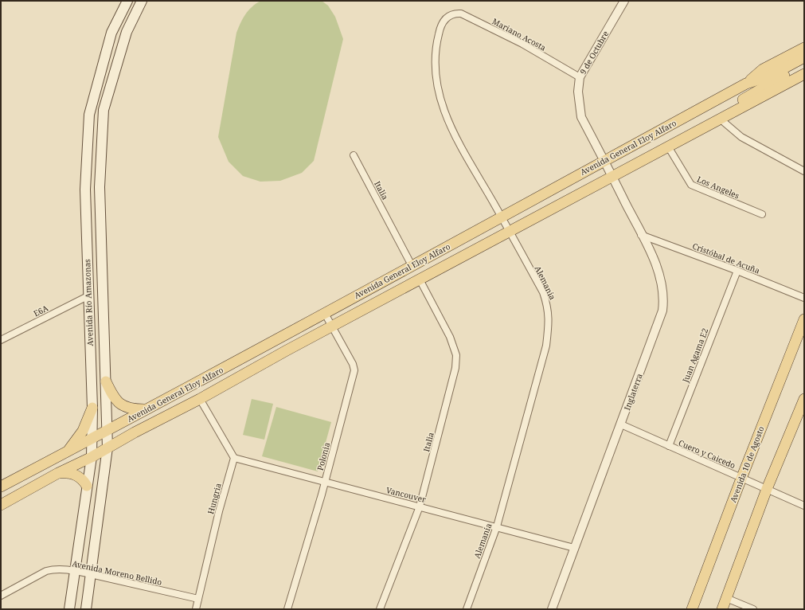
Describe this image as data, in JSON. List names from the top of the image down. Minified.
{"streets":{"main road":["Avenida General Eloy Alfaro","Avenida Río Amazonas","Avenida 10 de Agosto"],"street":["Mariano Acosta","9 de Octubre","Los Angeles","Italia","Cristóbal de Acuña","Alemania","E6A","Juan Agama E2","Inglaterra","Cuero y Caicedo","Polonia","Vancouver","Hungria","Avenida Moreno Bellido"]},"crossings":[["Mariano Acosta","9 de Octubre"],["Mariano Acosta","Alemania"],["9 de Octubre","Avenida General Eloy Alfaro"],["9 de Octubre","Inglaterra"],["Avenida General Eloy Alfaro","Los Angeles"],["Avenida General Eloy Alfaro","Italia"],["Avenida General Eloy Alfaro","Alemania"],["Avenida General Eloy Alfaro","Avenida Río Amazonas"],["Avenida General Eloy Alfaro","Inglaterra"],["Avenida General Eloy Alfaro","Polonia"],["Italia","Vancouver"],["Cristóbal de Acuña","Juan Agama E2"],["Cristóbal de Acuña","Inglaterra"],["Alemania","Vancouver"],["Avenida Río Amazonas","E6A"],["Avenida Río Amazonas","Avenida Moreno Bellido"],["Juan Agama E2","Cuero y Caicedo"],["Inglaterra","Cuero y Caicedo"],["Inglaterra","Vancouver"],["Cuero y Caicedo","Avenida 10 de Agosto"],["Polonia","Vancouver"],["Vancouver","Hungria"],["Hungria","Avenida Moreno Bellido"]]}
